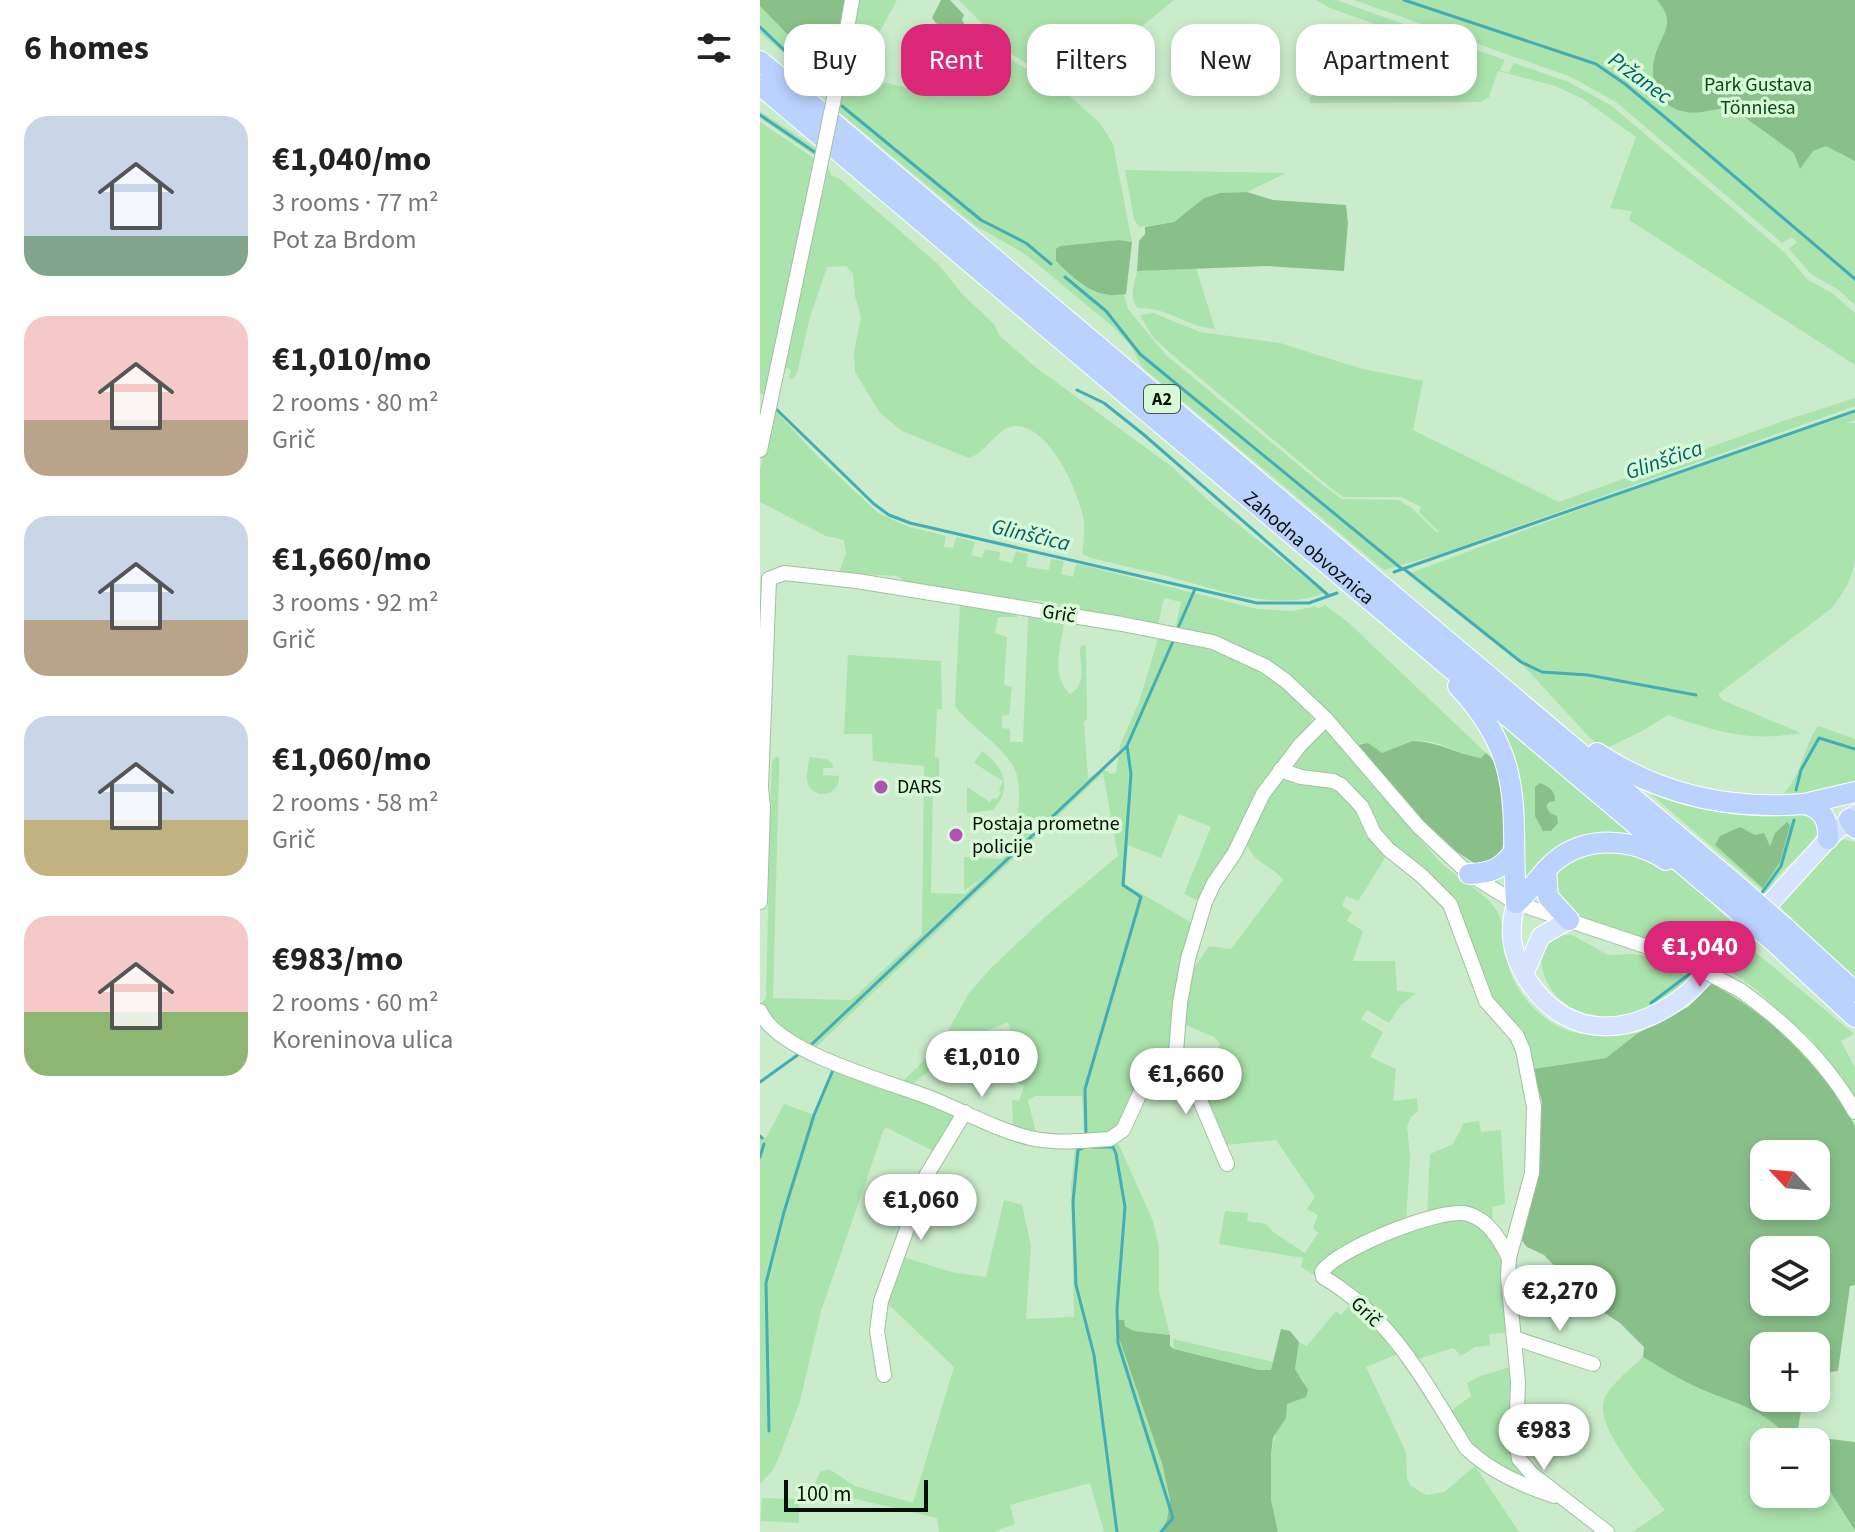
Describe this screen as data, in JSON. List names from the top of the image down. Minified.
{"streets":{"highway":["A2","Zahodna obvoznica"],"street":["Grič"]},"water":["Pržanec","Glinščica"],"parks":["Park Gustava Tönniesa"],"places":["DARS","Postaja prometne policije"],"scale_bar":"100 m","north":"top left","page":{"heading":"6 homes","chip":["Buy","Rent","Filters","New","Apartment"],"list":[{"name":"€1,040/mo","note":"3 rooms · 77 m² · Pot za Brdom"},{"name":"€1,010/mo","note":"2 rooms · 80 m² · Grič"},{"name":"€1,660/mo","note":"3 rooms · 92 m² · Grič"},{"name":"€1,060/mo","note":"2 rooms · 58 m² · Grič"},{"name":"€983/mo","note":"2 rooms · 60 m² · Koreninova ulica"}],"price":["€1,040","€1,010","€1,660","€1,060","€2,270","€983"],"map_buttons":["+","−"],"scale":"100 m"}}
